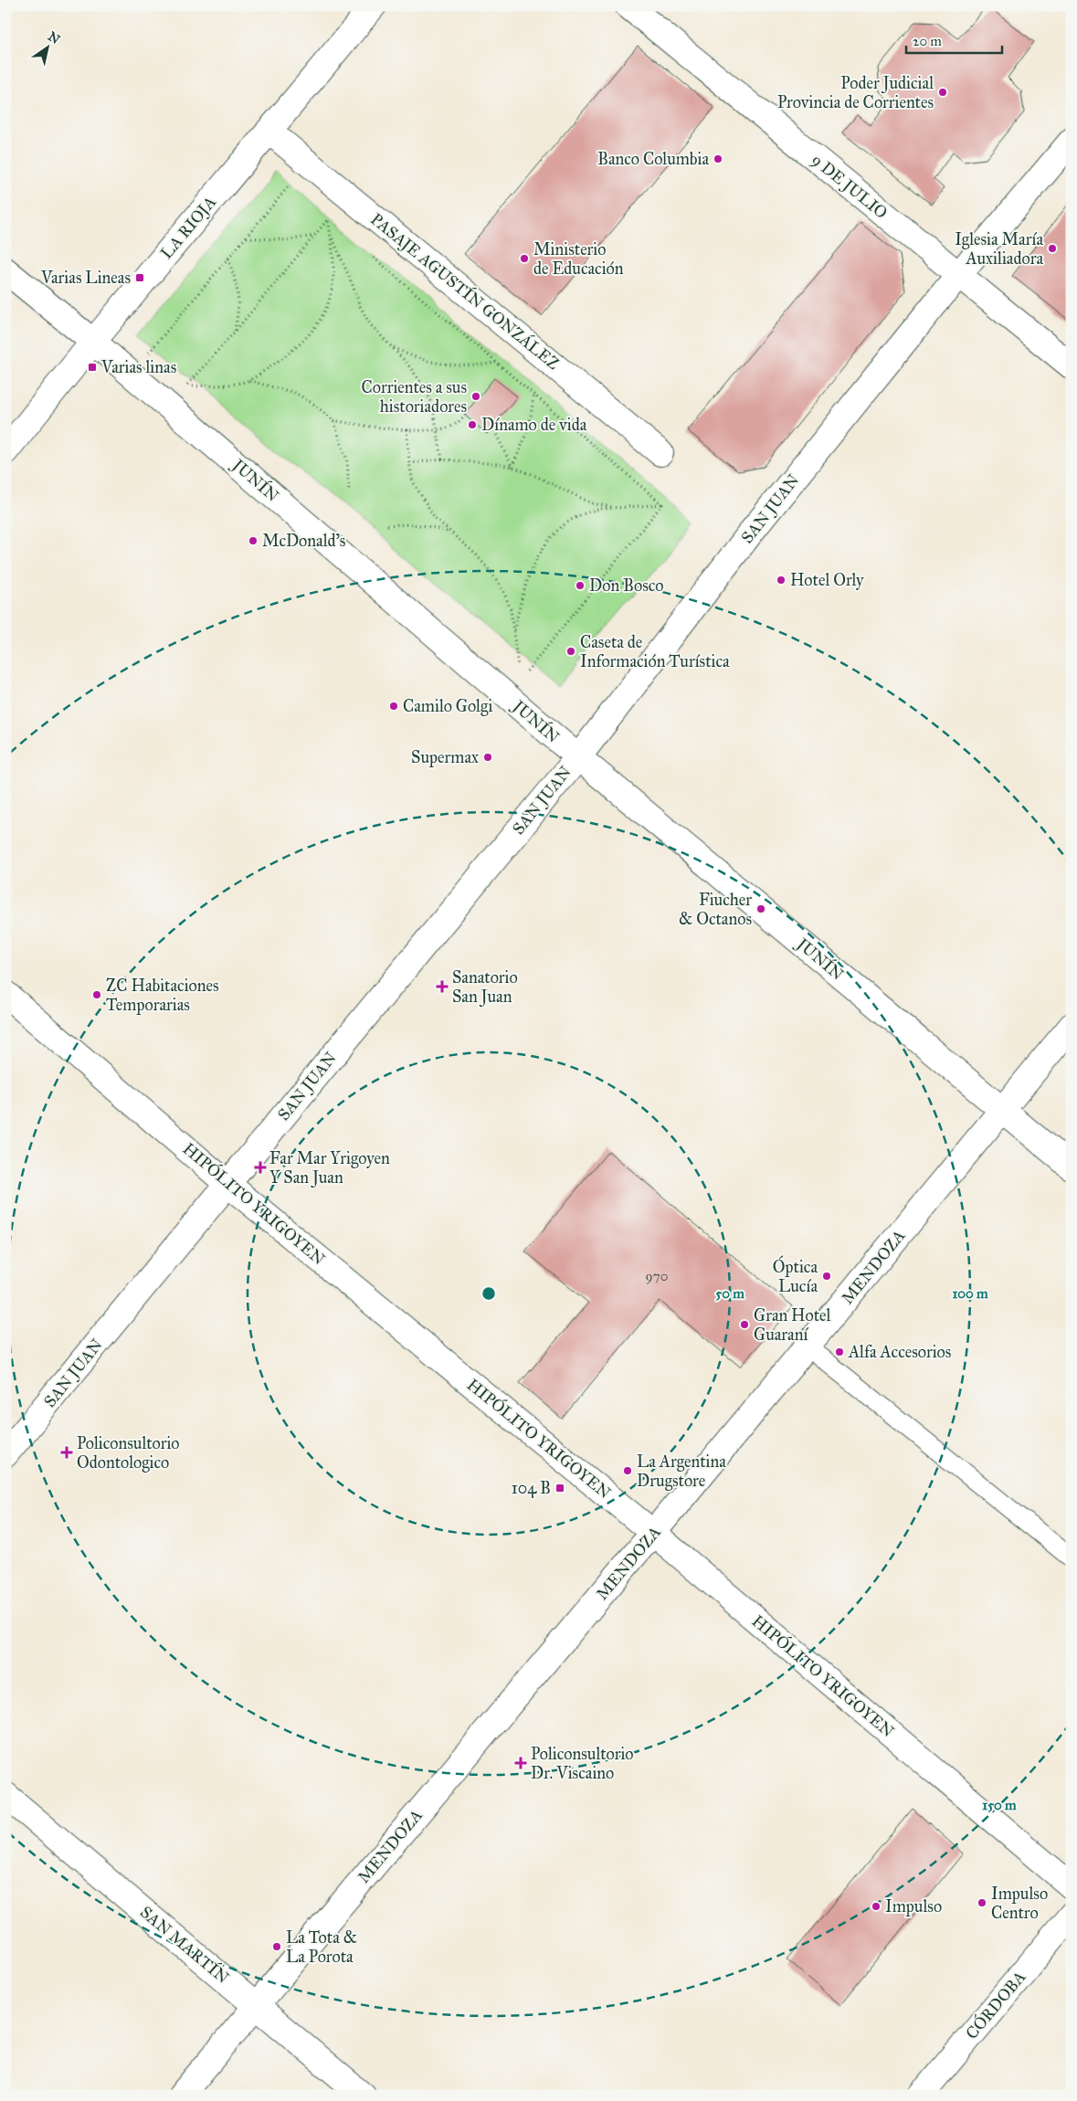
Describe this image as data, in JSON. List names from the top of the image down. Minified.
{"streets":{"street":["9 DE JULIO","LA RIOJA","PASAJE AGUSTÍN GONZÁLEZ","JUNÍN","SAN JUAN","HIPÓLITO YRIGOYEN","MENDOZA","SAN MARTÍN","CÓRDOBA"]},"crossings":[["9 DE JULIO","SAN JUAN"],["LA RIOJA","PASAJE AGUSTÍN GONZÁLEZ"],["LA RIOJA","JUNÍN"],["JUNÍN","SAN JUAN"],["JUNÍN","MENDOZA"],["SAN JUAN","HIPÓLITO YRIGOYEN"],["HIPÓLITO YRIGOYEN","MENDOZA"],["MENDOZA","SAN MARTÍN"]],"places":{"other":["Poder Judicial Provincia de Corrientes","Banco Columbia","Iglesia María Auxiliadora","Ministerio de Educación","Corrientes a sus historiadores","Dínamo de vida","McDonald's","Hotel Orly","Don Bosco","Caseta de Información Turística","Camilo Golgi","Supermax","Fiucher & Octanos","ZC Habitaciones Temporarias","Óptica Lucía","Gran Hotel Guaraní","Alfa Accesorios","La Argentina Drugstore","Impulso Centro","Impulso","La Tota & La Porota"],"transit":["Varias Lineas","Varias linas","104 B"],"health":["Sanatorio San Juan","Far Mar Yrigoyen Y San Juan","Policonsultorio Odontologico","Policonsultorio Dr. Viscaino"]},"house_numbers":["970"],"scale_bar":"20 m","north":"top right","rings":["50 m","100 m","150 m"]}
